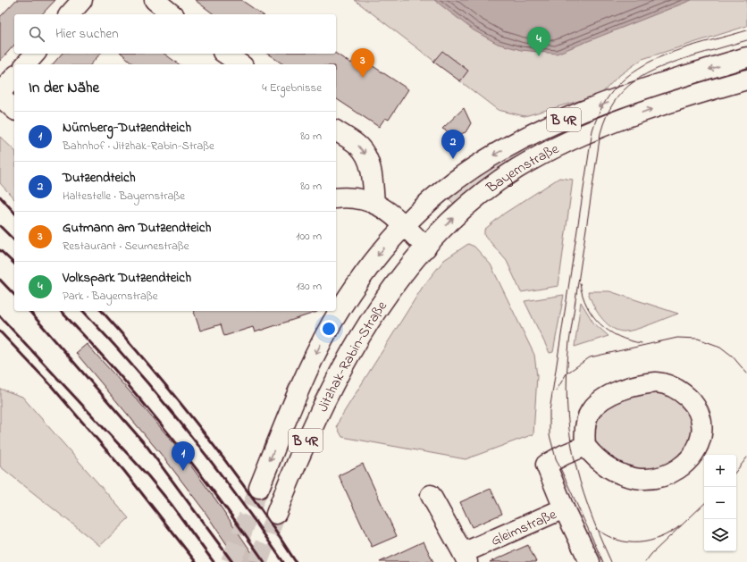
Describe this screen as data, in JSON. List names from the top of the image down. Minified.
{"streets":{"main road":["B 4R","Bayernstraße","Jitzhak-Rabin-Straße","Gleimstraße"]},"crossings":[["Bayernstraße","Jitzhak-Rabin-Straße"]],"page":{"search":"Hier suchen","pins":["4","3","2","1"],"heading":["In der Nähe","4 Ergebnisse"],"list":[{"mark":"1","name":"Nürnberg-Dutzendteich","note":"Bahnhof · Jitzhak-Rabin-Straße","value":"80 m"},{"mark":"2","name":"Dutzendteich","note":"Haltestelle · Bayernstraße","value":"80 m"},{"mark":"3","name":"Gutmann am Dutzendteich","note":"Restaurant · Seumestraße","value":"100 m"},{"mark":"4","name":"Volkspark Dutzendteich","note":"Park · Bayernstraße","value":"130 m"}],"map_buttons":["+","−"]}}
